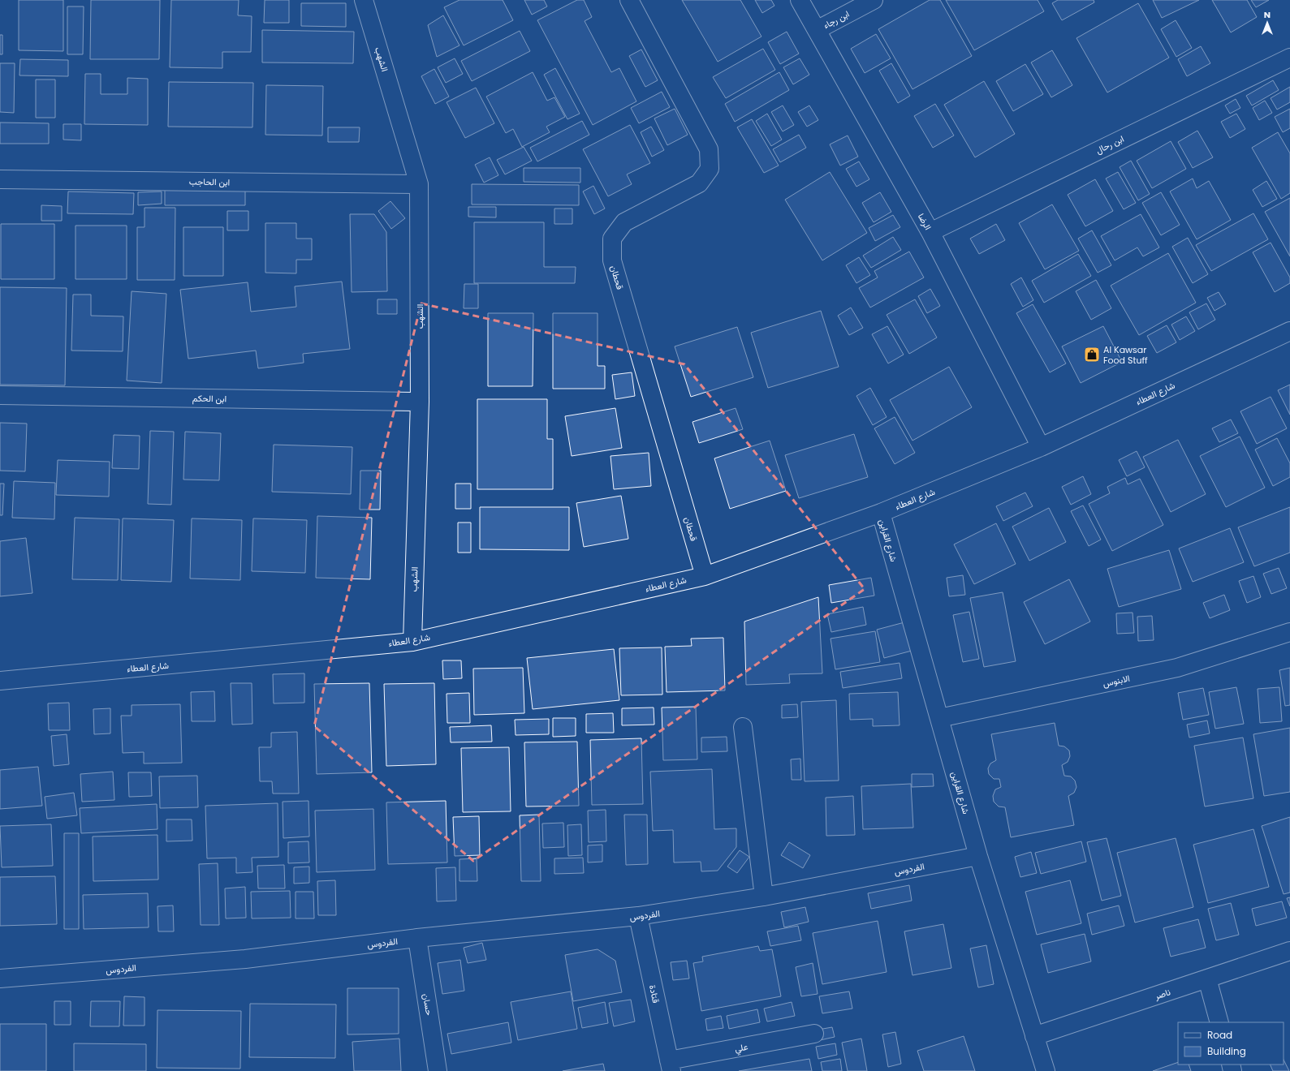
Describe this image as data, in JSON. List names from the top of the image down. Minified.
{"streets":{"street":["ابن رجاء","الشهب","ابن رحال","ابن الحاجب","الرضا","قحطان","شارع العطاء","ابن الحكم","شارع القراين","الابنوس","الفردوس","قتادة","ناصر","حسان","علي"]},"crossings":[["ابن رجاء","الرضا"],["الشهب","ابن الحاجب"],["الشهب","شارع العطاء"],["الشهب","ابن الحكم"],["ابن رحال","الرضا"],["الرضا","شارع العطاء"],["قحطان","شارع العطاء"],["شارع العطاء","شارع القراين"],["شارع القراين","الابنوس"],["شارع القراين","الفردوس"],["شارع القراين","ناصر"],["الفردوس","قتادة"],["الفردوس","حسان"],["قتادة","علي"]],"places":{"shop":["Al Kawsar Food Stuff"]},"legend":["Road","Building"],"north":"top"}
